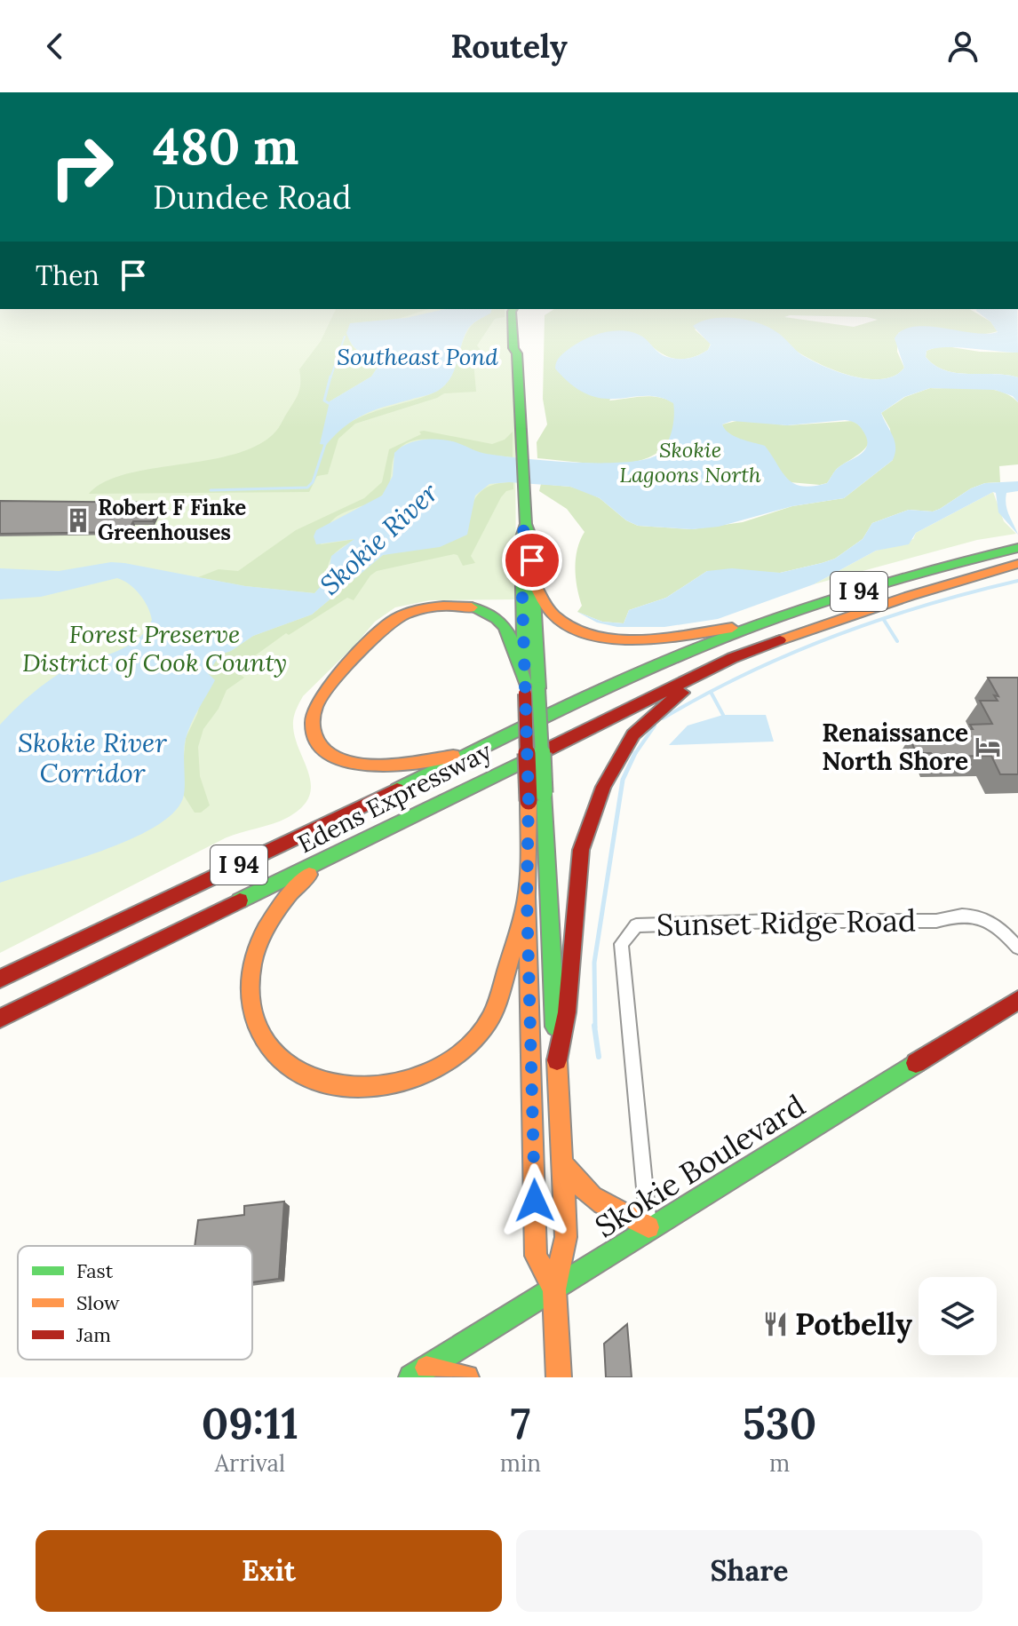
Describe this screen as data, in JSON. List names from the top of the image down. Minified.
{"streets":{"main road":["I 94","Edens Expressway","Skokie Boulevard"],"street":["Sunset Ridge Road"]},"crossings":[["Sunset Ridge Road","Skokie Boulevard"]],"water":["Southeast Pond","Skokie River","Skokie River Corridor"],"parks":["Skokie Lagoons North","Forest Preserve District of Cook County"],"places":{"building":["Robert F Finke Greenhouses"],"hotel":["Renaissance North Shore"],"restaurant":["Potbelly"]},"legend":["Fast","Slow","Jam"],"page":{"header":"Routely","turn":["480 m","Dundee Road"],"then":"Then","eta":["09:11","Arrival","7","min","530","m"],"buttons":["Exit","Share"]}}
